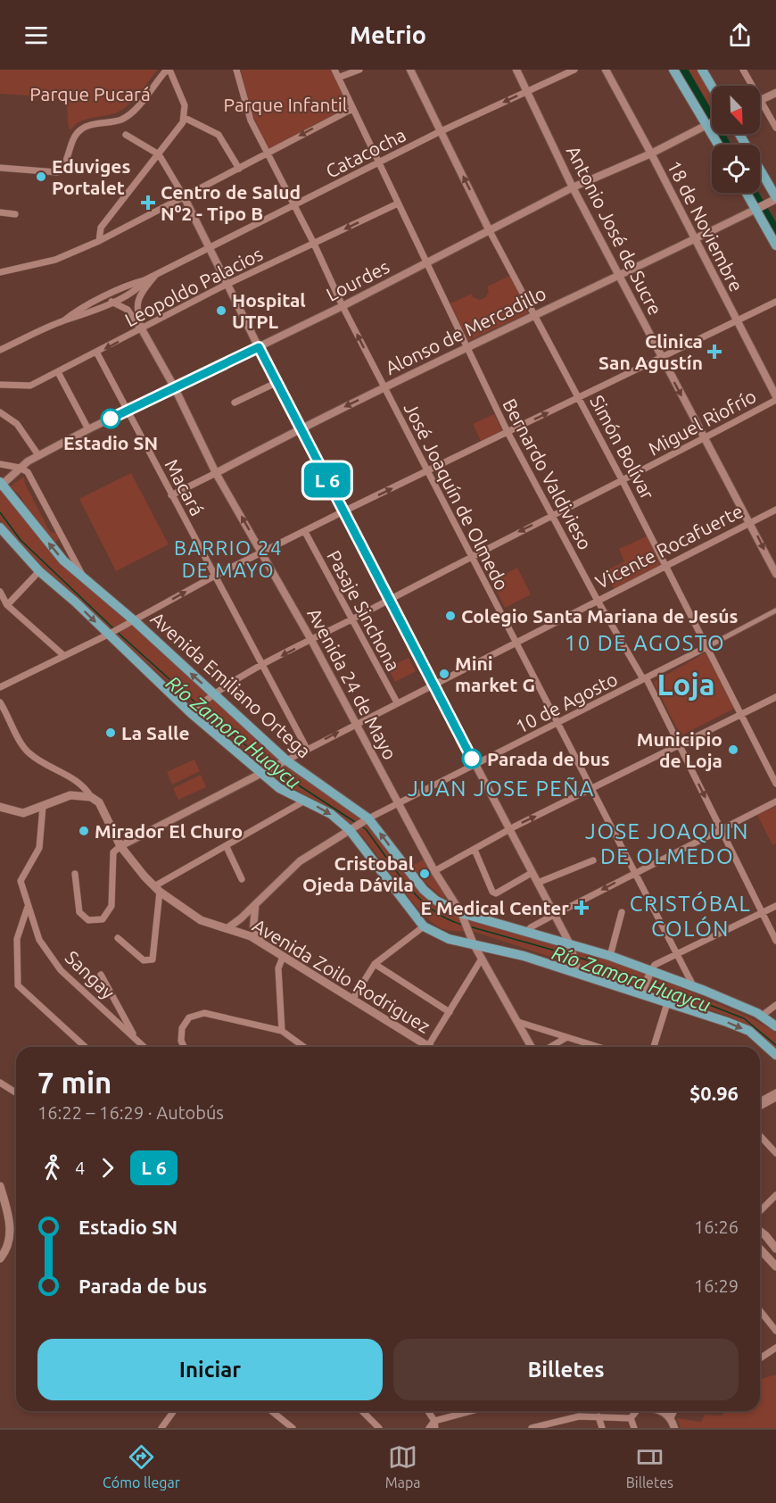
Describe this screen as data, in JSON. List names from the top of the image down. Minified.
{"streets":{"main road":["Alonso de Mercadillo","Avenida Emiliano Ortega","Avenida Zoilo Rodriguez"],"street":["Catacocha","18 de Noviembre","Antonio José de Sucre","Lourdes","Leopoldo Palacios","Miguel Riofrío","Simón Bolívar","Bernardo Valdivieso","Macará","José Joaquín de Olmedo","Vicente Rocafuerte","Pasaje Sinchona","Avenida 24 de Mayo","10 de Agosto","Sangay"]},"crossings":[["Catacocha","Antonio José de Sucre"],["Catacocha","Simón Bolívar"],["Catacocha","Bernardo Valdivieso"],["Catacocha","José Joaquín de Olmedo"],["18 de Noviembre","Lourdes"],["18 de Noviembre","Alonso de Mercadillo"],["18 de Noviembre","Miguel Riofrío"],["Antonio José de Sucre","Lourdes"],["Antonio José de Sucre","Alonso de Mercadillo"],["Antonio José de Sucre","Miguel Riofrío"],["Antonio José de Sucre","Vicente Rocafuerte"],["Lourdes","Simón Bolívar"],["Lourdes","Bernardo Valdivieso"],["Lourdes","Macará"],["Lourdes","José Joaquín de Olmedo"],["Lourdes","Avenida 24 de Mayo"],["Lourdes","Avenida Emiliano Ortega"],["Leopoldo Palacios","Bernardo Valdivieso"],["Leopoldo Palacios","Macará"],["Leopoldo Palacios","José Joaquín de Olmedo"],["Leopoldo Palacios","Avenida 24 de Mayo"],["Alonso de Mercadillo","Simón Bolívar"],["Alonso de Mercadillo","Bernardo Valdivieso"],["Alonso de Mercadillo","Macará"],["Alonso de Mercadillo","José Joaquín de Olmedo"],["Alonso de Mercadillo","Avenida 24 de Mayo"],["Miguel Riofrío","Simón Bolívar"],["Miguel Riofrío","Bernardo Valdivieso"],["Miguel Riofrío","Macará"],["Miguel Riofrío","José Joaquín de Olmedo"],["Miguel Riofrío","Pasaje Sinchona"],["Miguel Riofrío","Avenida 24 de Mayo"],["Miguel Riofrío","Avenida Emiliano Ortega"],["Simón Bolívar","Vicente Rocafuerte"],["Simón Bolívar","10 de Agosto"],["Bernardo Valdivieso","Vicente Rocafuerte"],["Bernardo Valdivieso","10 de Agosto"],["Macará","Vicente Rocafuerte"],["José Joaquín de Olmedo","Vicente Rocafuerte"],["José Joaquín de Olmedo","Avenida Emiliano Ortega"],["José Joaquín de Olmedo","10 de Agosto"],["Vicente Rocafuerte","Pasaje Sinchona"],["Vicente Rocafuerte","Avenida 24 de Mayo"],["Vicente Rocafuerte","Avenida Emiliano Ortega"],["Vicente Rocafuerte","Avenida Zoilo Rodriguez"],["Avenida 24 de Mayo","Avenida Emiliano Ortega"],["Avenida 24 de Mayo","10 de Agosto"],["Avenida Emiliano Ortega","10 de Agosto"]],"districts":["BARRIO 24 DE MAYO","10 DE AGOSTO","Loja","JUAN JOSE PEÑA","JOSE JOAQUIN DE OLMEDO","CRISTÓBAL COLÓN"],"water":["Río Zamora Huaycu"],"parks":["Parque Pucará","Parque Infantil"],"places":{"other":["Eduviges Portalet","Hospital UTPL","Estadio SN","Colegio Santa Mariana de Jesús","Mini market G","La Salle","Municipio de Loja","Parada de bus","Mirador El Churo","Cristobal Ojeda Dávila"],"health":["Centro de Salud N⁰2 - Tipo B","Clinica San Agustín","E Medical Center"]},"north":"bottom right","page":{"header":"Metrio","on_map":"L 6","heading":["7 min","16:22 – 16:29 · Autobús","$0.96"],"legs":["4","L 6"],"list":[{"name":"Estadio SN","value":"16:26"},{"name":"Parada de bus","value":"16:29"}],"buttons":["Iniciar","Billetes"],"tabs":["Cómo llegar","Mapa","Billetes"]}}
